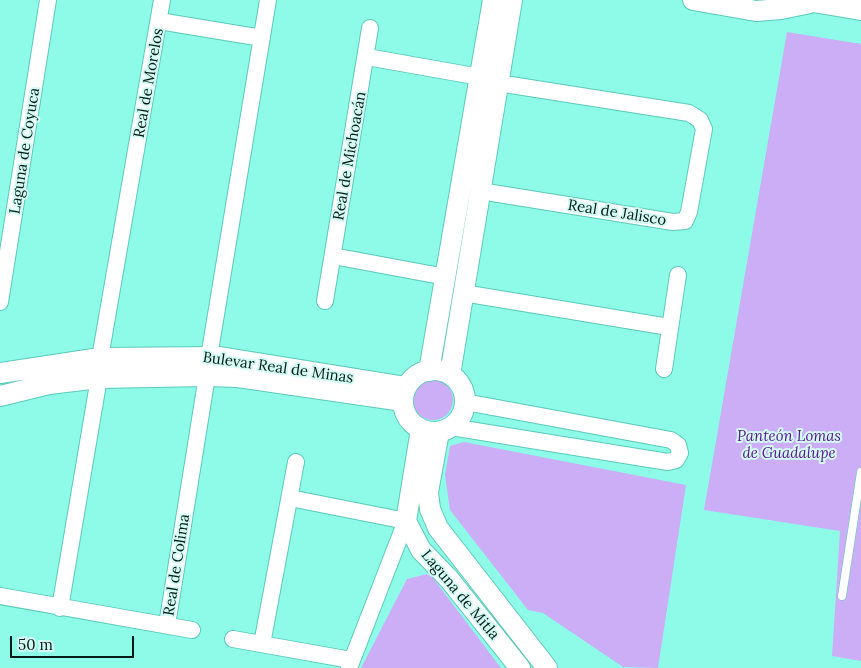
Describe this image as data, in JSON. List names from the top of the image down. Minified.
{"streets":{"street":["Real de Morelos","Laguna de Coyuca","Real de Michoacán","Real de Jalisco","Bulevar Real de Minas","Real de Colima","Laguna de Mitla"]},"crossings":[["Real de Morelos","Bulevar Real de Minas"],["Bulevar Real de Minas","Real de Colima"],["Bulevar Real de Minas","Laguna de Mitla"]],"parks":["Panteón Lomas de Guadalupe"],"scale_bar":"50 m"}
